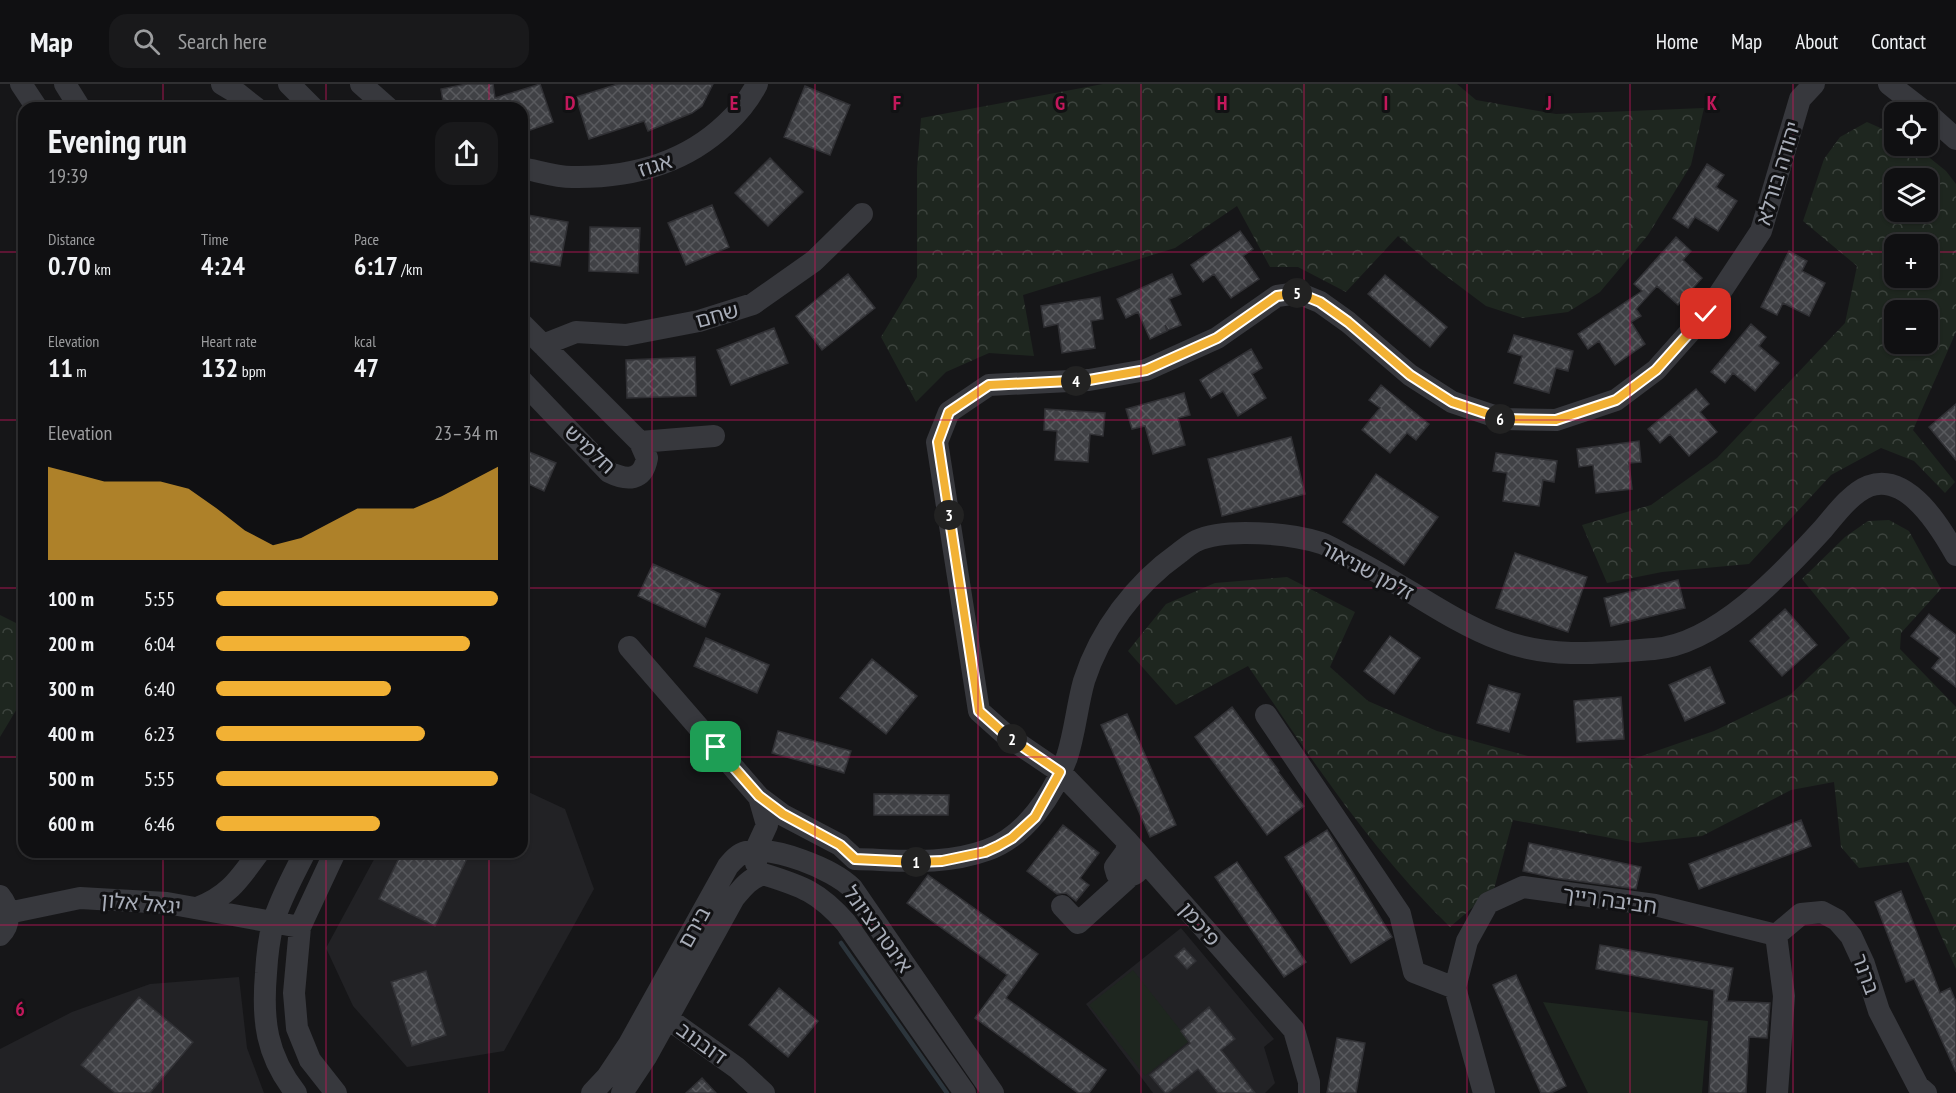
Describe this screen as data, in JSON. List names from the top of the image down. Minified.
{"streets":{"street":["אגוז","יהודה בורלא","שחם","חלמיש","זלמן שניאור","חביבה רייך","יגאל אלון","פיכמן","בירם","אינטרנציונל","ברנר","דובנוב"]},"crossings":[["יהודה בורלא","זלמן שניאור"],["יהודה בורלא","פיכמן"],["שחם","חלמיש"],["זלמן שניאור","פיכמן"],["זלמן שניאור","אינטרנציונל"],["חביבה רייך","ברנר"],["בירם","אינטרנציונל"],["בירם","דובנוב"]],"page":{"header":"Map","search":"Search here","nav":["Home","Map","About","Contact"],"map_buttons":["+","−"],"heading":["Evening run","19:39"],"stats":[["Distance","0.70 km"],["Time","4:24"],["Pace","6:17 /km"],["Elevation","11 m"],["Heart rate","132 bpm"],["kcal","47"]],"pins":["5","4","6","3","2","1"],"chart":["Elevation","23–34 m"],"list":[{"name":"100 m","note":"5:55"},{"name":"200 m","note":"6:04"},{"name":"300 m","note":"6:40"},{"name":"400 m","note":"6:23"},{"name":"500 m","note":"5:55"},{"name":"600 m","note":"6:46"}]},"grid":{"columns":["D","E","F","G","H","I","J","K"],"rows":["6"]}}
